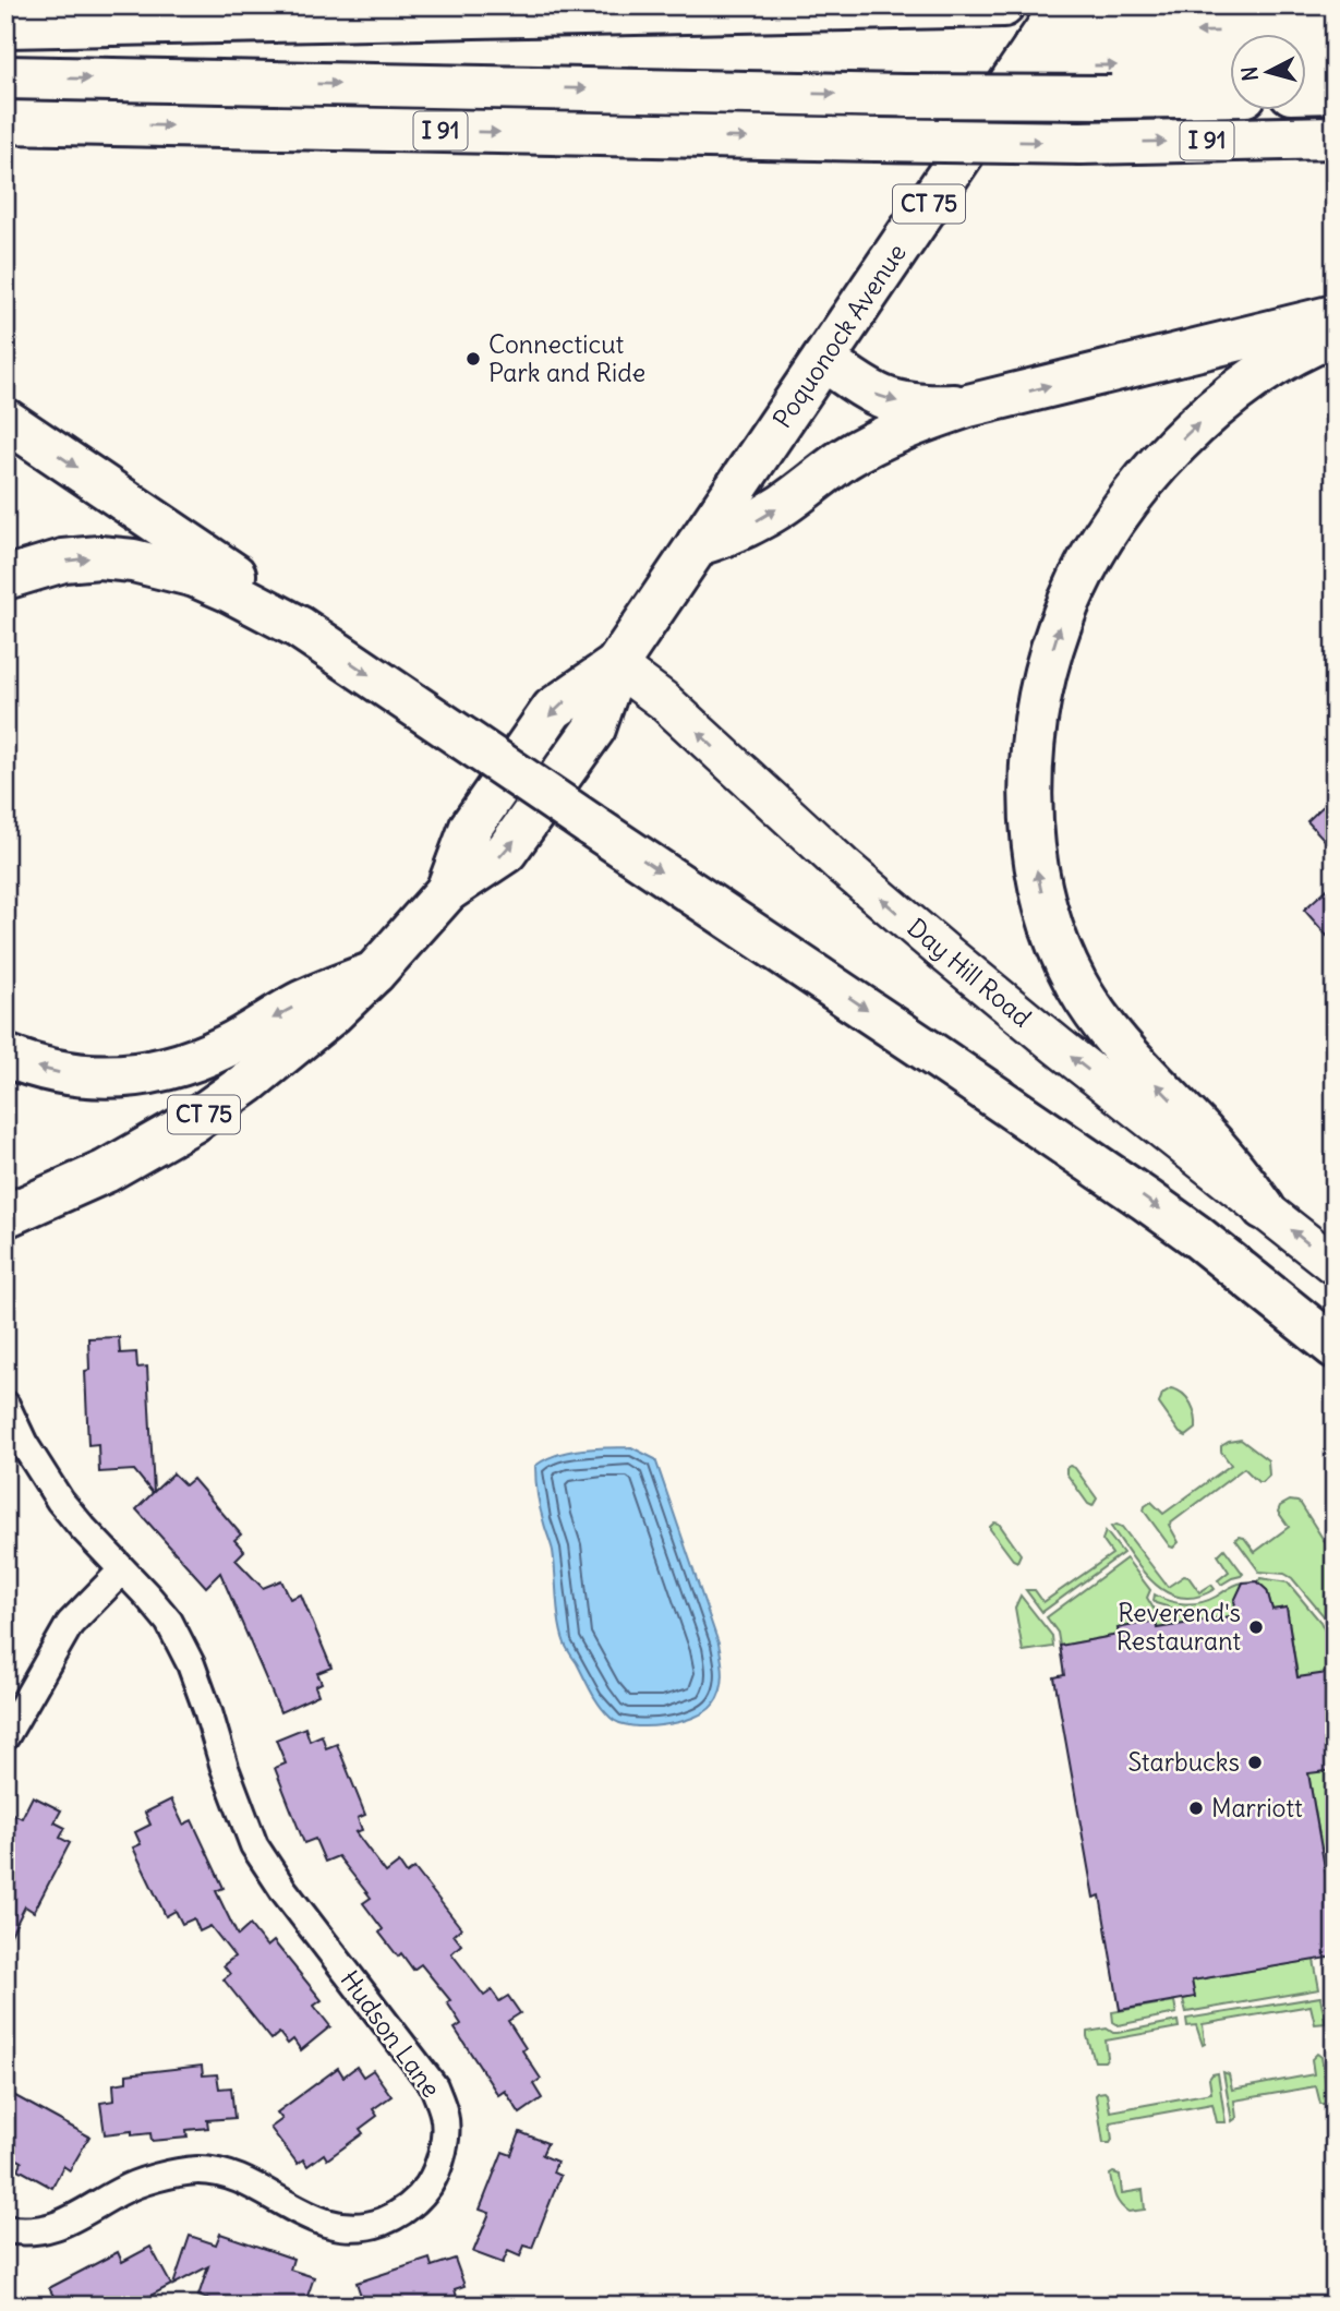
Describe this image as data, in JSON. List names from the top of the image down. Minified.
{"streets":{"main road":["I 91","CT 75","Poquonock Avenue","Day Hill Road"],"street":["Hudson Lane"]},"crossings":[["Poquonock Avenue","Day Hill Road"]],"places":["Connecticut Park and Ride","Reverend's Restaurant","Starbucks","Marriott"],"north":"left"}
